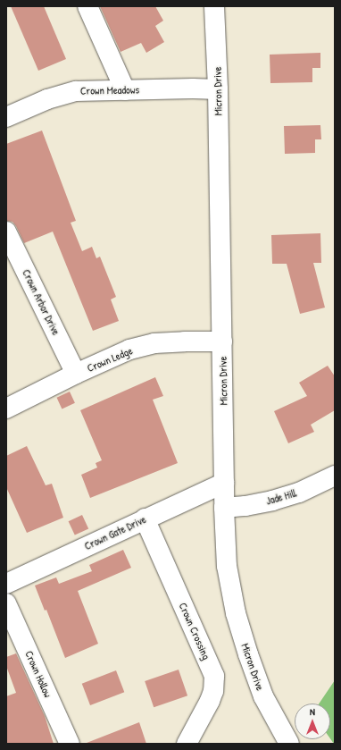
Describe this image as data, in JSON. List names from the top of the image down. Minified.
{"streets":{"street":["Crown Meadows","Micron Drive","Crown Arbor Drive","Crown Ledge","Jade Hill","Crown Gate Drive","Crown Crossing","Crown Hollow"]},"crossings":[["Crown Meadows","Micron Drive"],["Micron Drive","Crown Ledge"],["Micron Drive","Jade Hill"],["Micron Drive","Crown Gate Drive"],["Crown Arbor Drive","Crown Ledge"],["Crown Gate Drive","Crown Crossing"]],"north":"top"}
